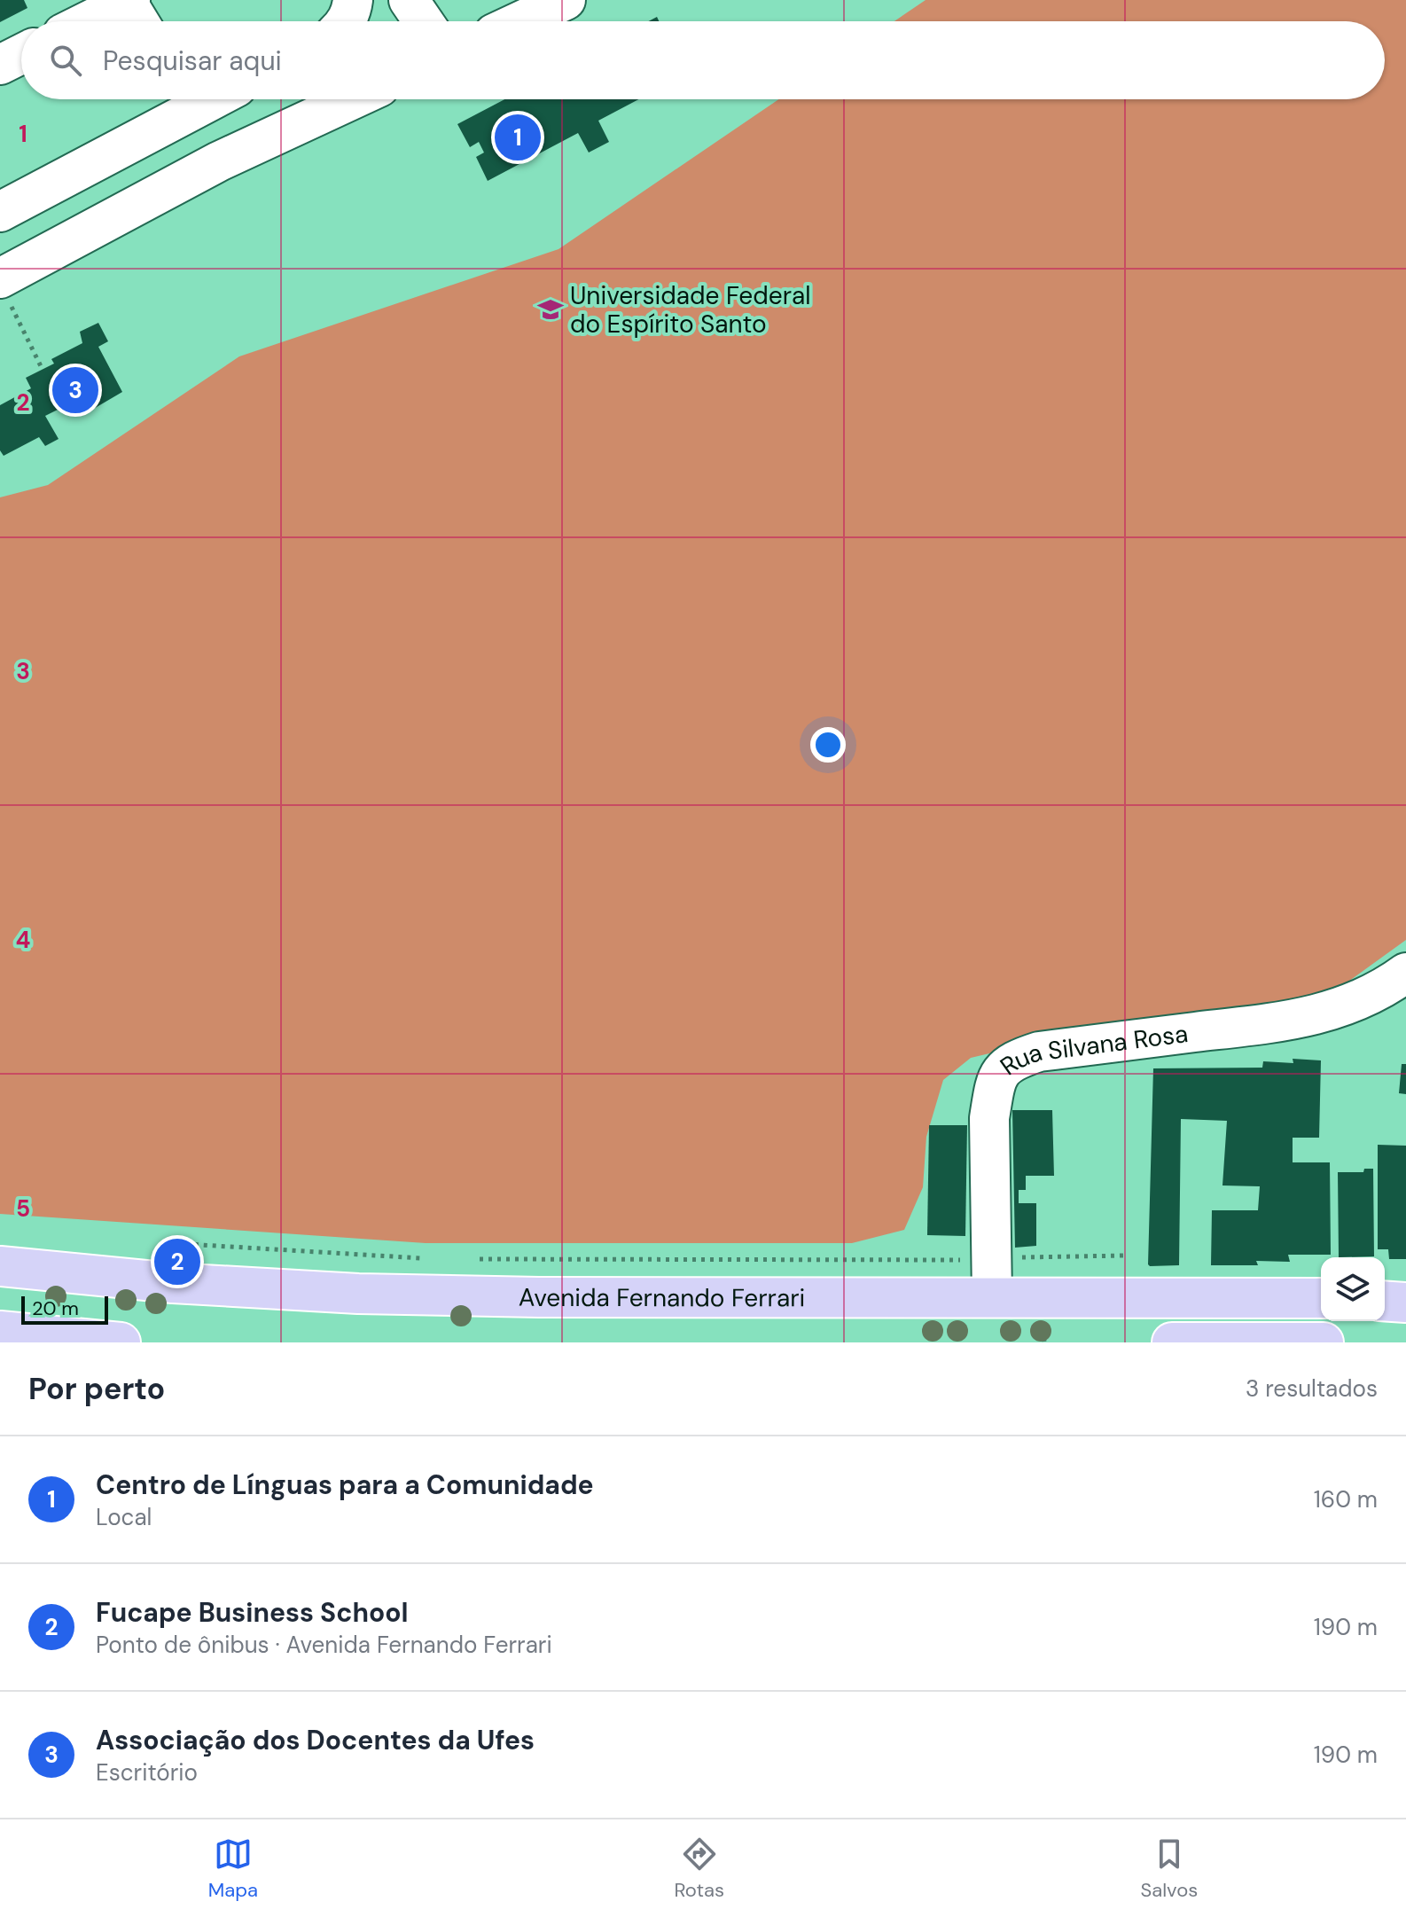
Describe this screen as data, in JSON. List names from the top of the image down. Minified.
{"streets":{"main road":["Avenida Fernando Ferrari"],"street":["Rua Silvana Rosa"]},"crossings":[["Rua Silvana Rosa","Avenida Fernando Ferrari"]],"places":{"school or university":["Universidade Federal do Espírito Santo"]},"scale_bar":"20 m","page":{"search":"Pesquisar aqui","pins":["1","3","2"],"scale":"20 m","heading":["Por perto","3 resultados"],"list":[{"mark":"1","name":"Centro de Línguas para a Comunidade","note":"Local","value":"160 m"},{"mark":"2","name":"Fucape Business School","note":"Ponto de ônibus · Avenida Fernando Ferrari","value":"190 m"},{"mark":"3","name":"Associação dos Docentes da Ufes","note":"Escritório","value":"190 m"}],"nav":["Mapa","Rotas","Salvos"]},"grid":{"rows":["1","2","3","4","5"]}}
